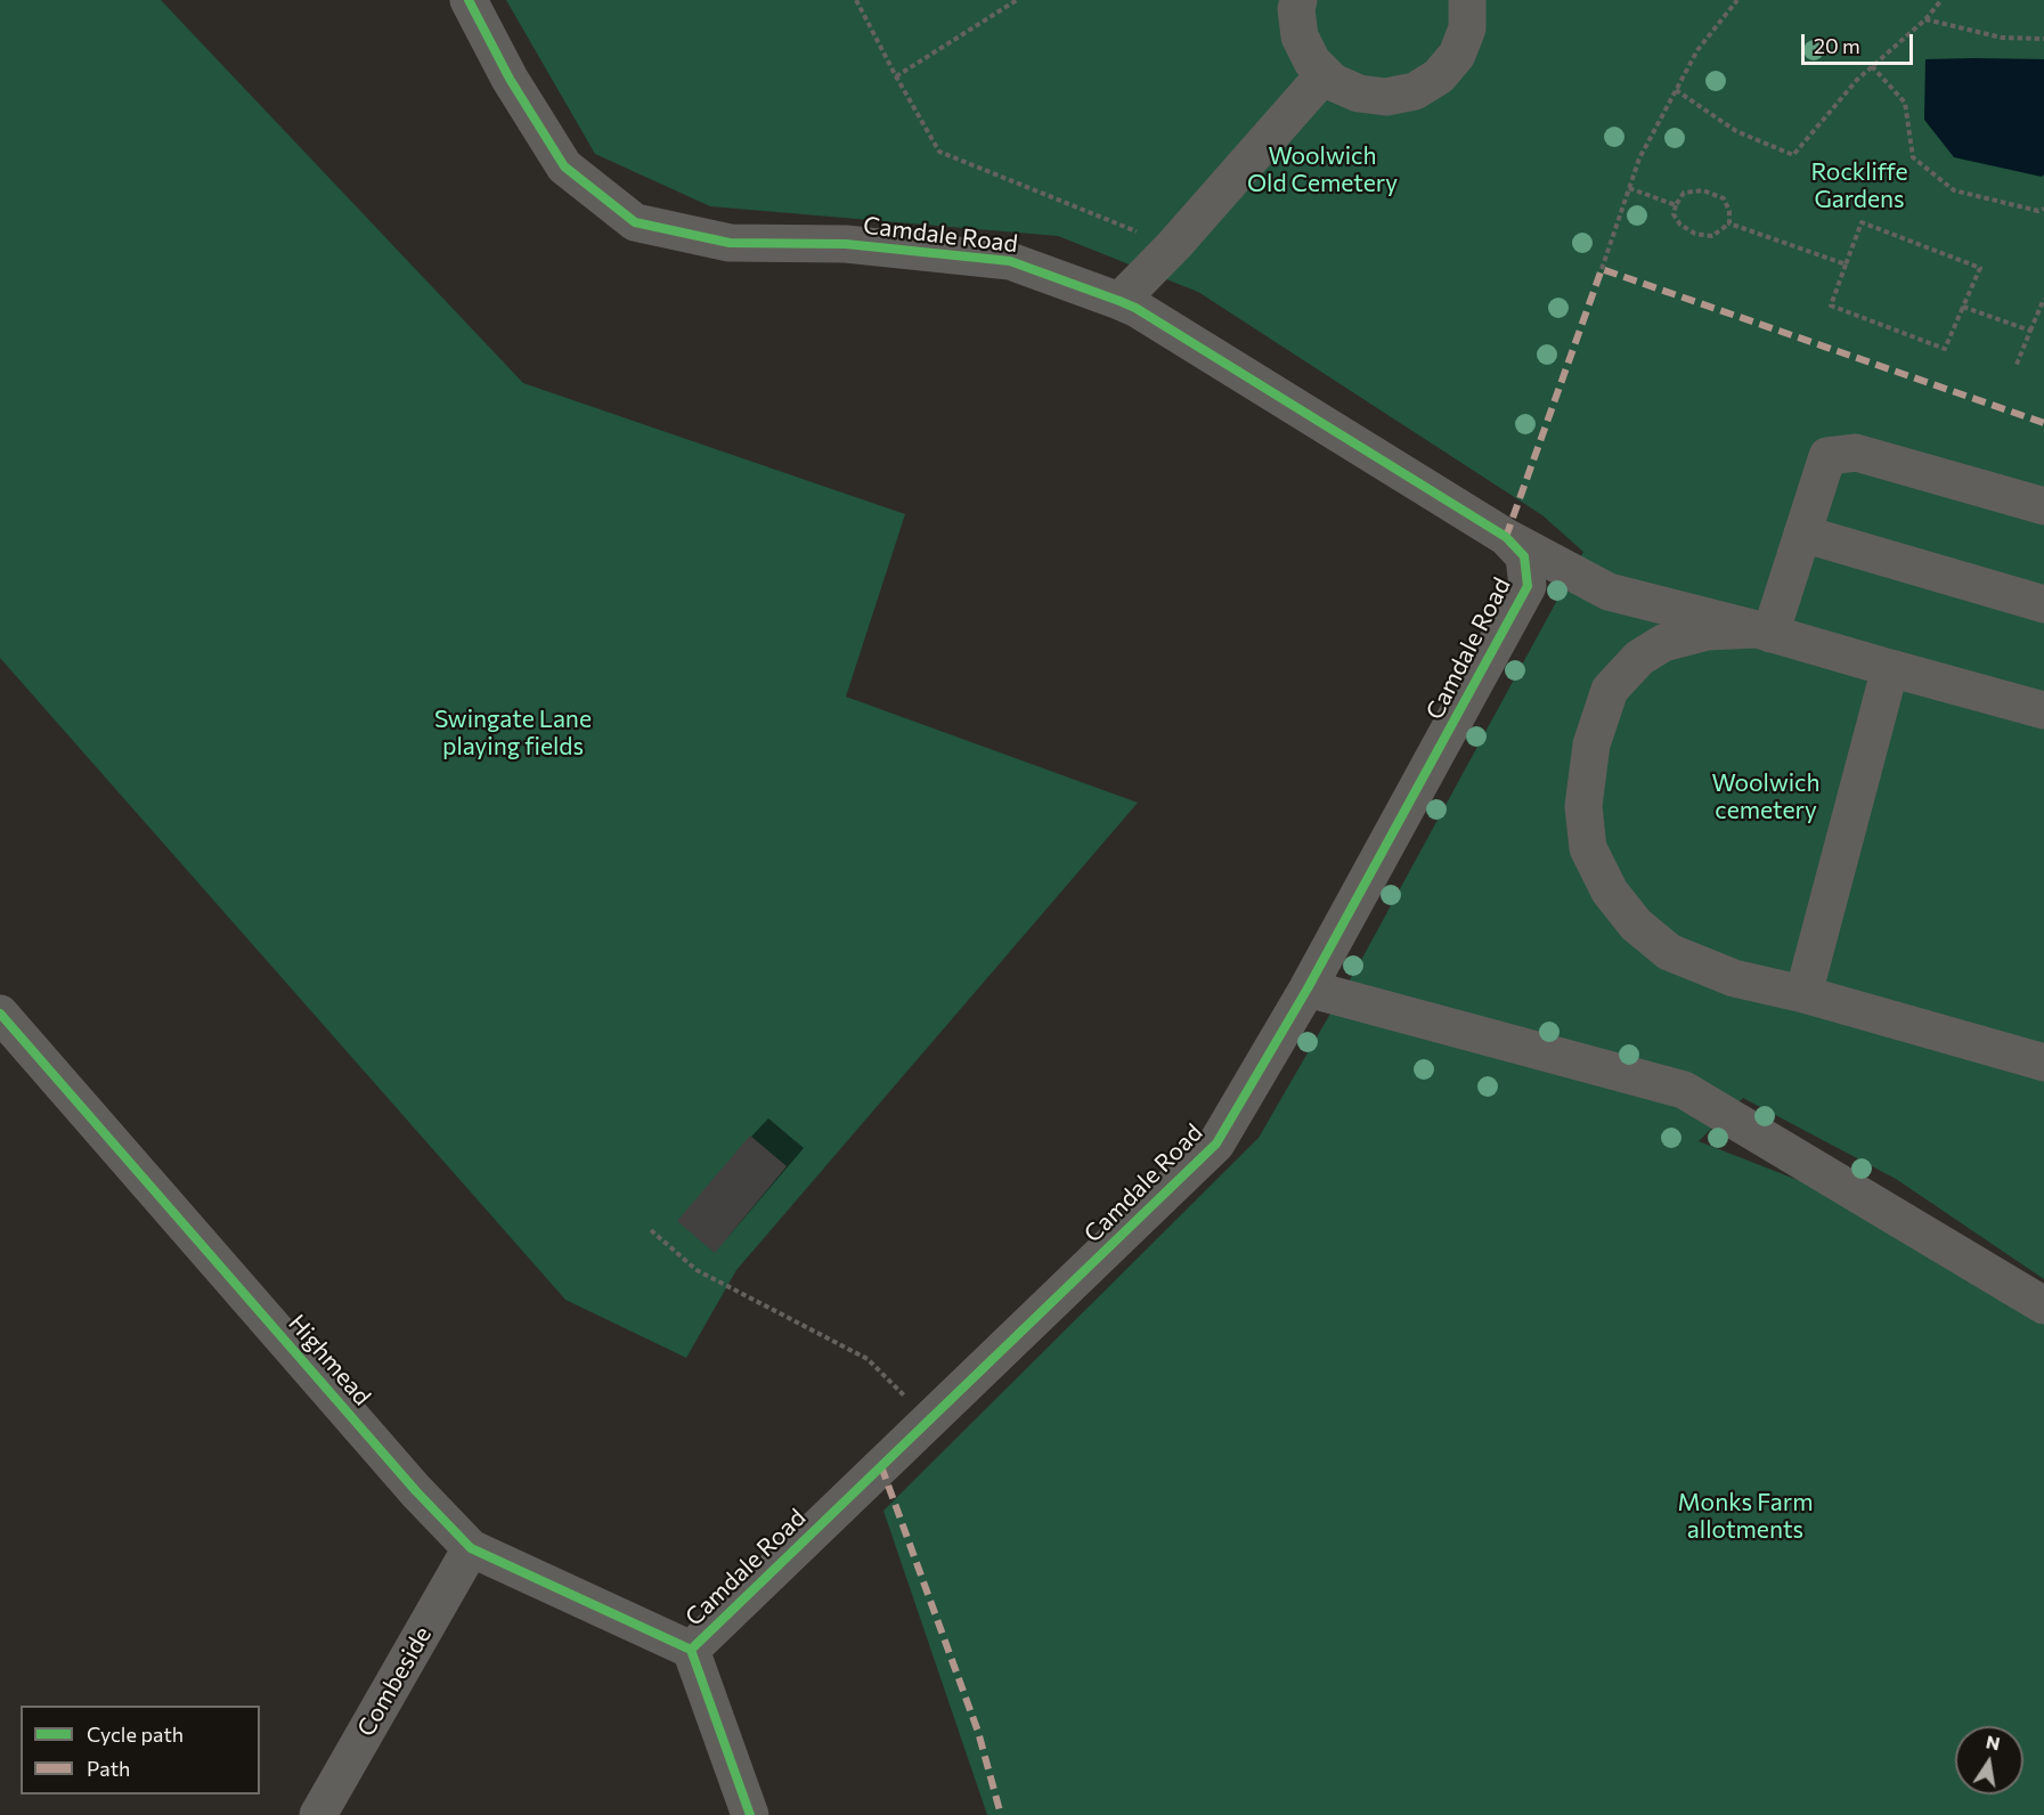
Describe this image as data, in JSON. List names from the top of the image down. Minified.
{"streets":{"street":["Camdale Road","Highmead","Combeside"]},"crossings":[["Camdale Road","Highmead"],["Highmead","Combeside"]],"parks":["Woolwich Old Cemetery","Rockliffe Gardens","Swingate Lane playing fields","Woolwich cemetery","Monks Farm allotments"],"legend":["Cycle path","Path"],"scale_bar":"20 m","north":"top"}
